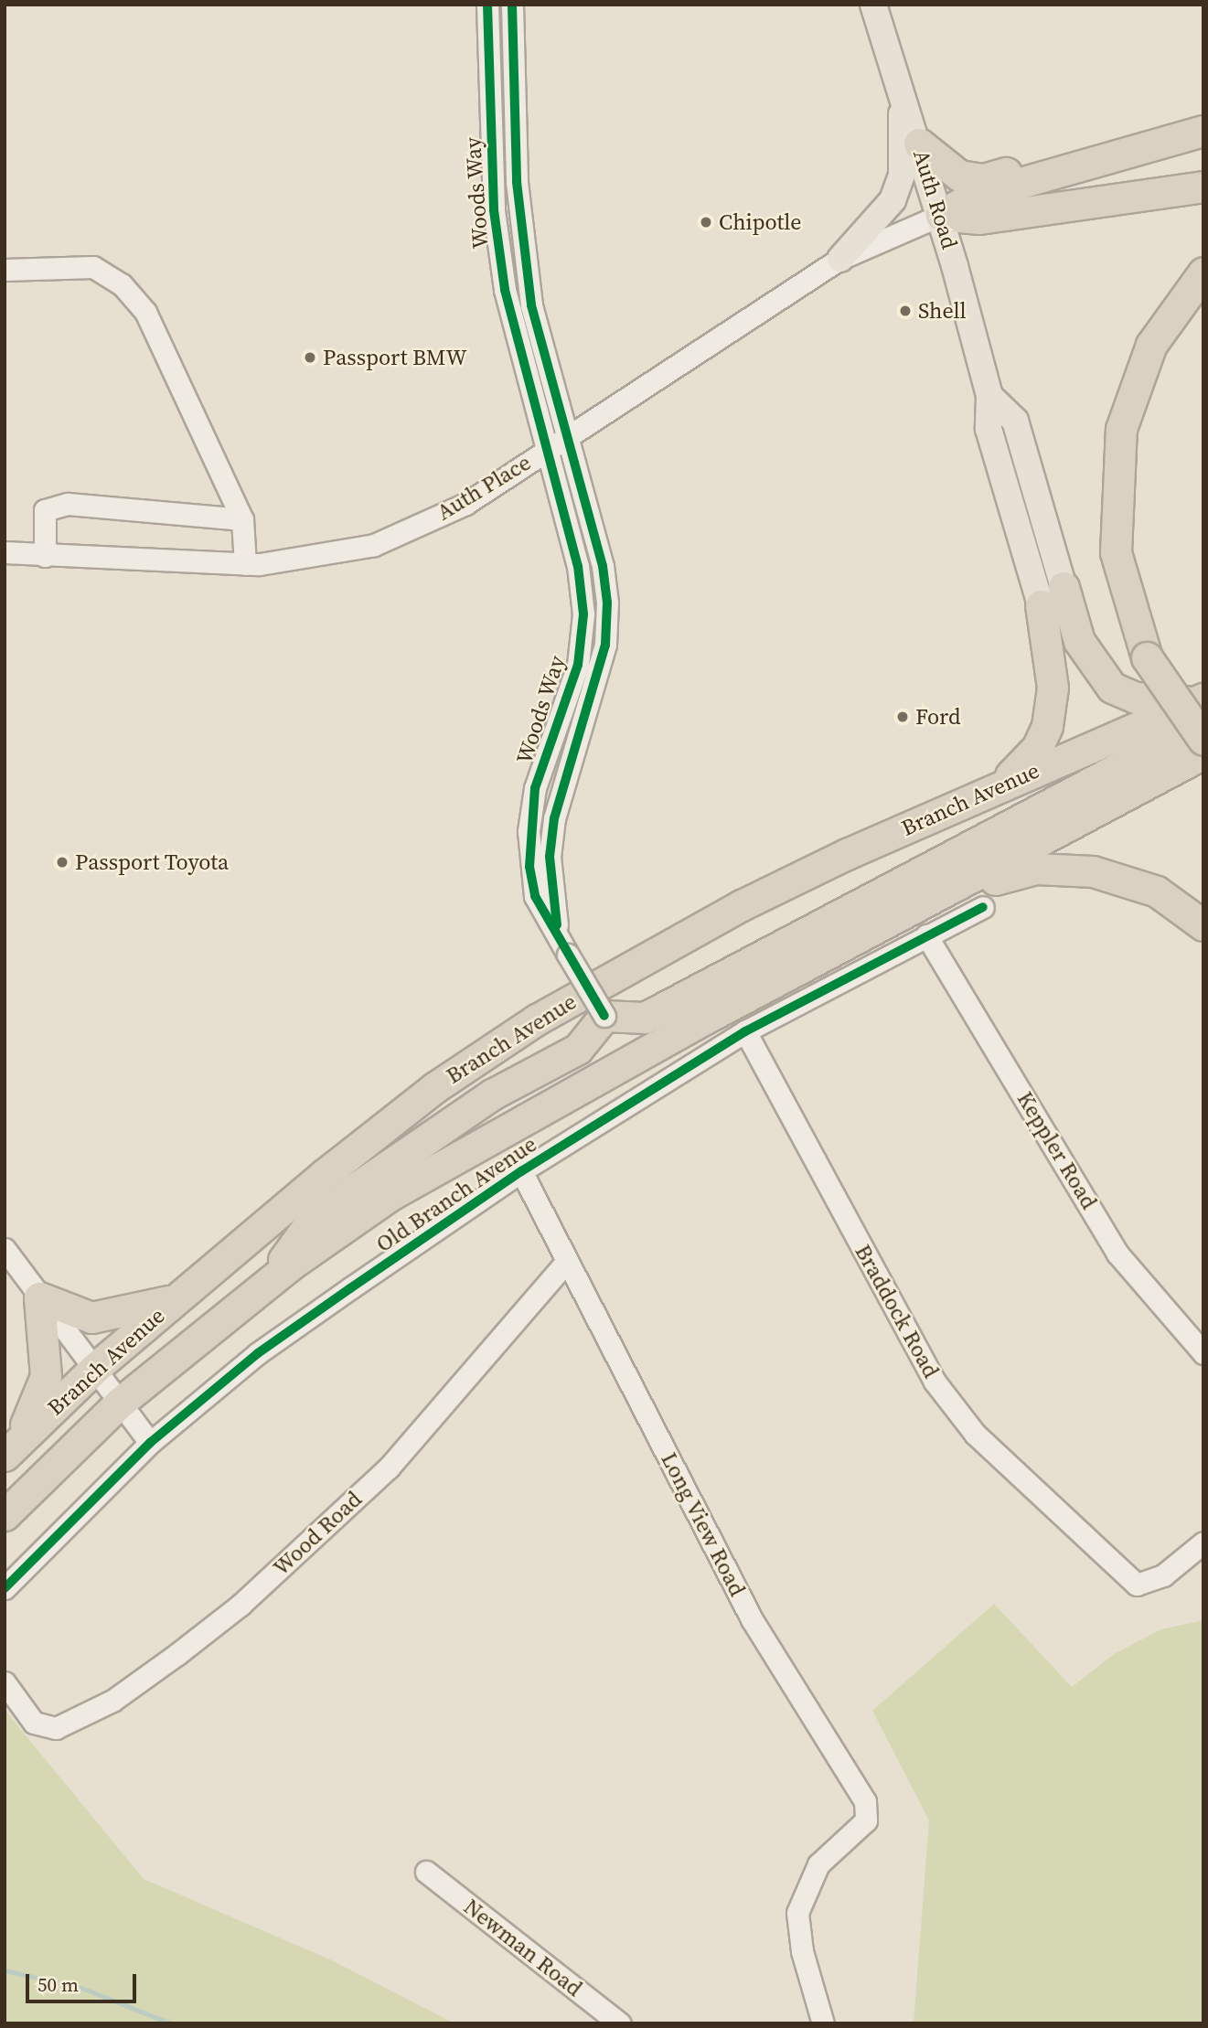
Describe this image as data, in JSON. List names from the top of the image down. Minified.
{"streets":{"highway":["Branch Avenue"],"main road":["Auth Road"],"street":["Woods Way","Auth Place","Keppler Road","Old Branch Avenue","Braddock Road","Long View Road","Wood Road","Newman Road"]},"crossings":[["Woods Way","Auth Place"],["Auth Road","Auth Place"],["Keppler Road","Old Branch Avenue"],["Old Branch Avenue","Braddock Road"],["Old Branch Avenue","Long View Road"],["Long View Road","Wood Road"]],"places":["Chipotle","Shell","Passport BMW","Ford","Passport Toyota"],"scale_bar":"50 m"}
